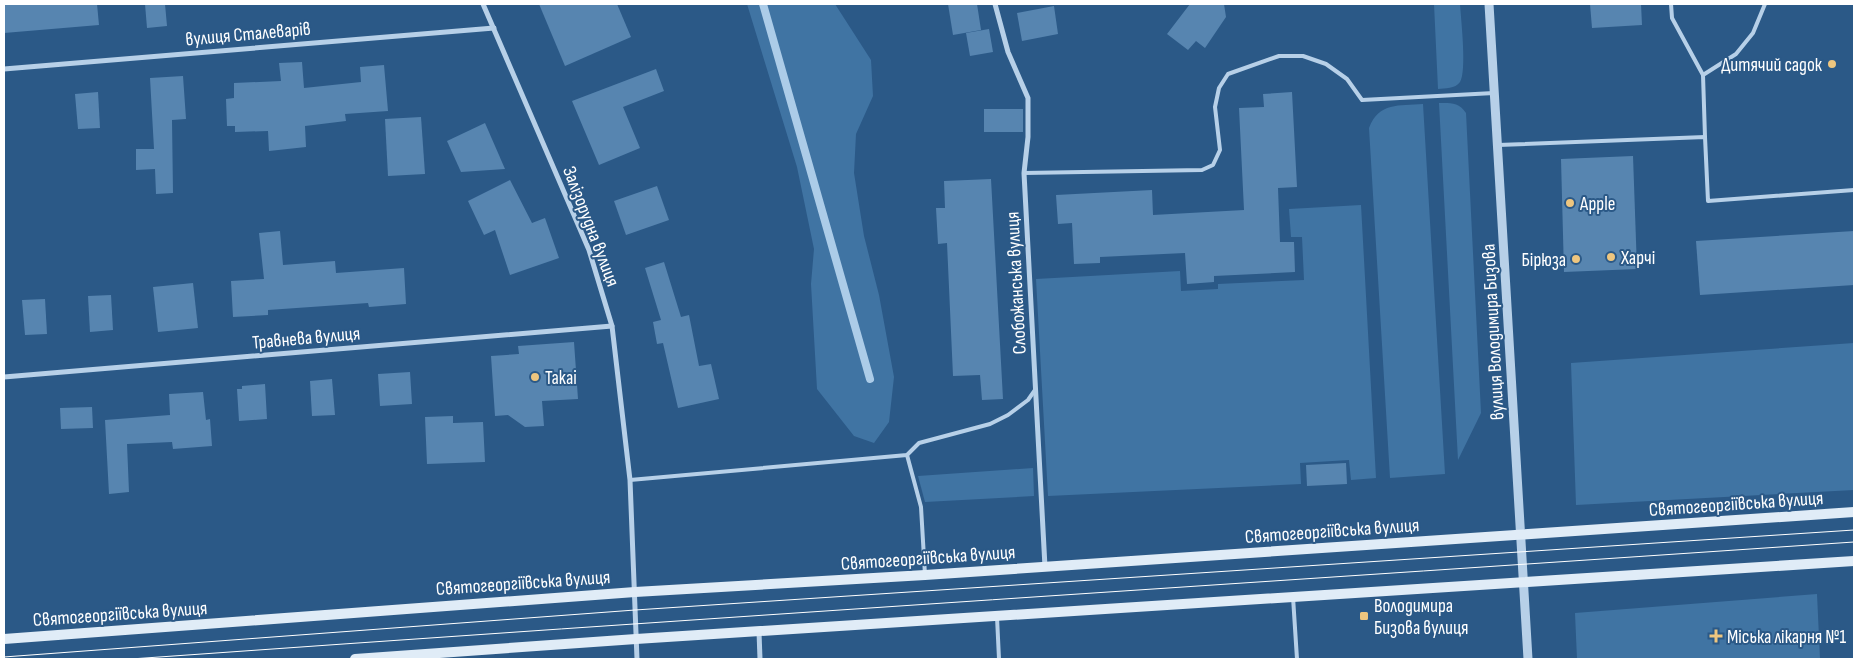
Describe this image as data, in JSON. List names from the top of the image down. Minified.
{"streets":{"main road":["Святогеоргіївська вулиця"],"street":["вулиця Сталеварів","Залізорудна вулиця","Слобожанська вулиця","вулиця Володимира Бизова","Травнева вулиця"]},"crossings":[["вулиця Сталеварів","Залізорудна вулиця"],["Залізорудна вулиця","Травнева вулиця"],["Залізорудна вулиця","Святогеоргіївська вулиця"],["Слобожанська вулиця","Святогеоргіївська вулиця"],["вулиця Володимира Бизова","Святогеоргіївська вулиця"]],"places":{"other":["Дитячий садок","Apple","Харчі","Бірюза","Takai"],"transit":["Володимира Бизова вулиця"],"health":["Міська лікарня №1"]}}
